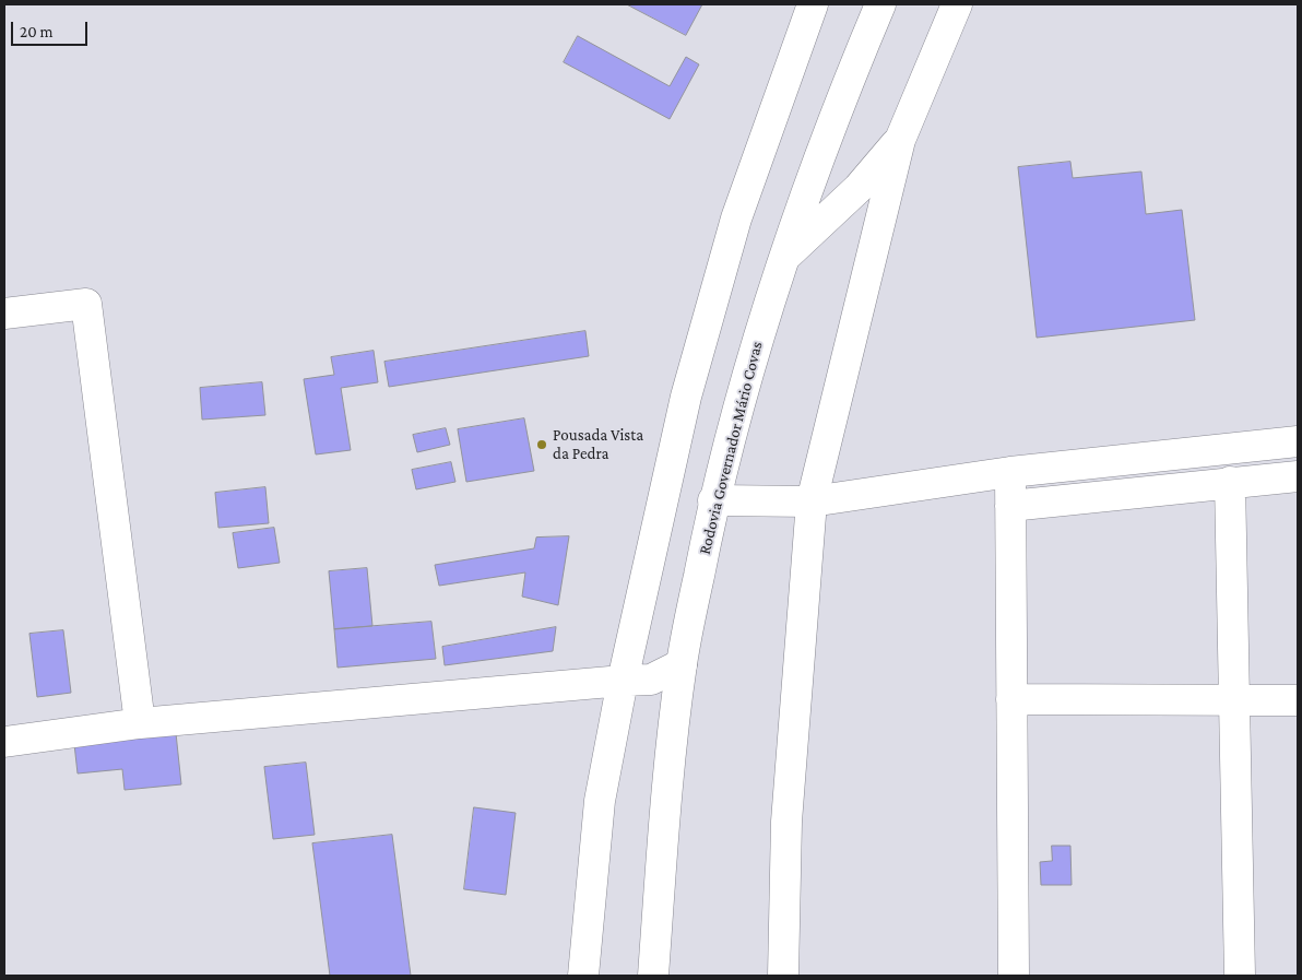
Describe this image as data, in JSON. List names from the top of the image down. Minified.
{"streets":{"main road":["Rodovia Governador Mário Covas"]},"places":["Pousada Vista da Pedra"],"scale_bar":"20 m"}
